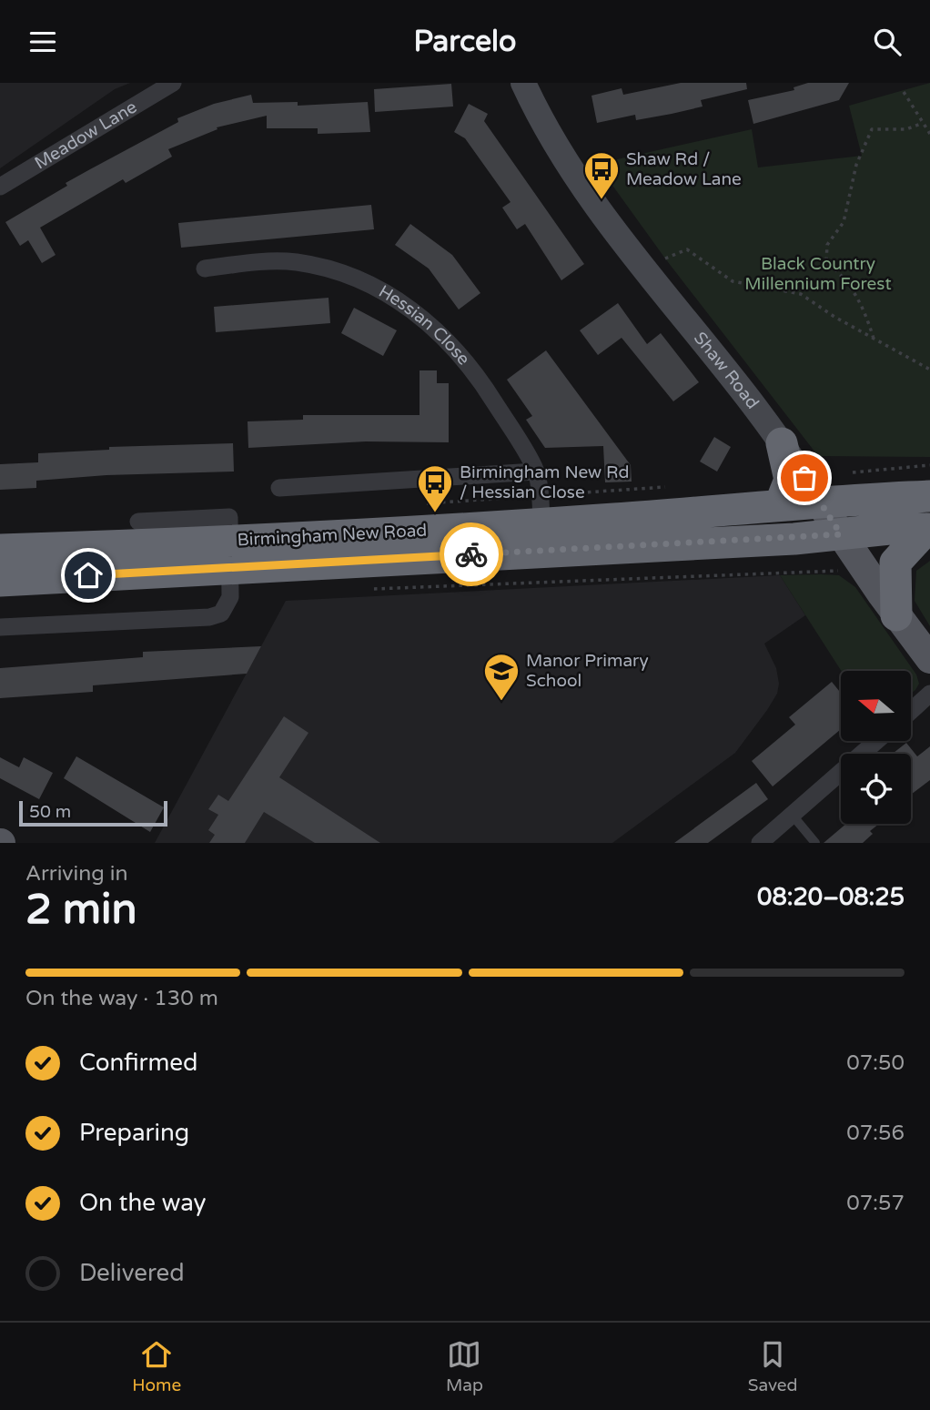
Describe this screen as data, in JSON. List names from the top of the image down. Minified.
{"streets":{"highway":["Birmingham New Road"],"main road":["Shaw Road"],"street":["Meadow Lane","Hessian Close"]},"crossings":[["Hessian Close","Birmingham New Road"],["Shaw Road","Birmingham New Road"]],"parks":["Black Country Millennium Forest"],"places":{"bus stop":["Shaw Rd / Meadow Lane","Birmingham New Rd / Hessian Close"],"school or university":["Manor Primary School"]},"scale_bar":"50 m","north":"left","page":{"header":"Parcelo","scale":"50 m","heading":["2 min","Arriving in","08:20–08:25"],"bar":"On the way · 130 m","list":[["Confirmed","07:50"],["Preparing","07:56"],["On the way","07:57"],"Delivered"],"tabs":["Home","Map","Saved"]}}
